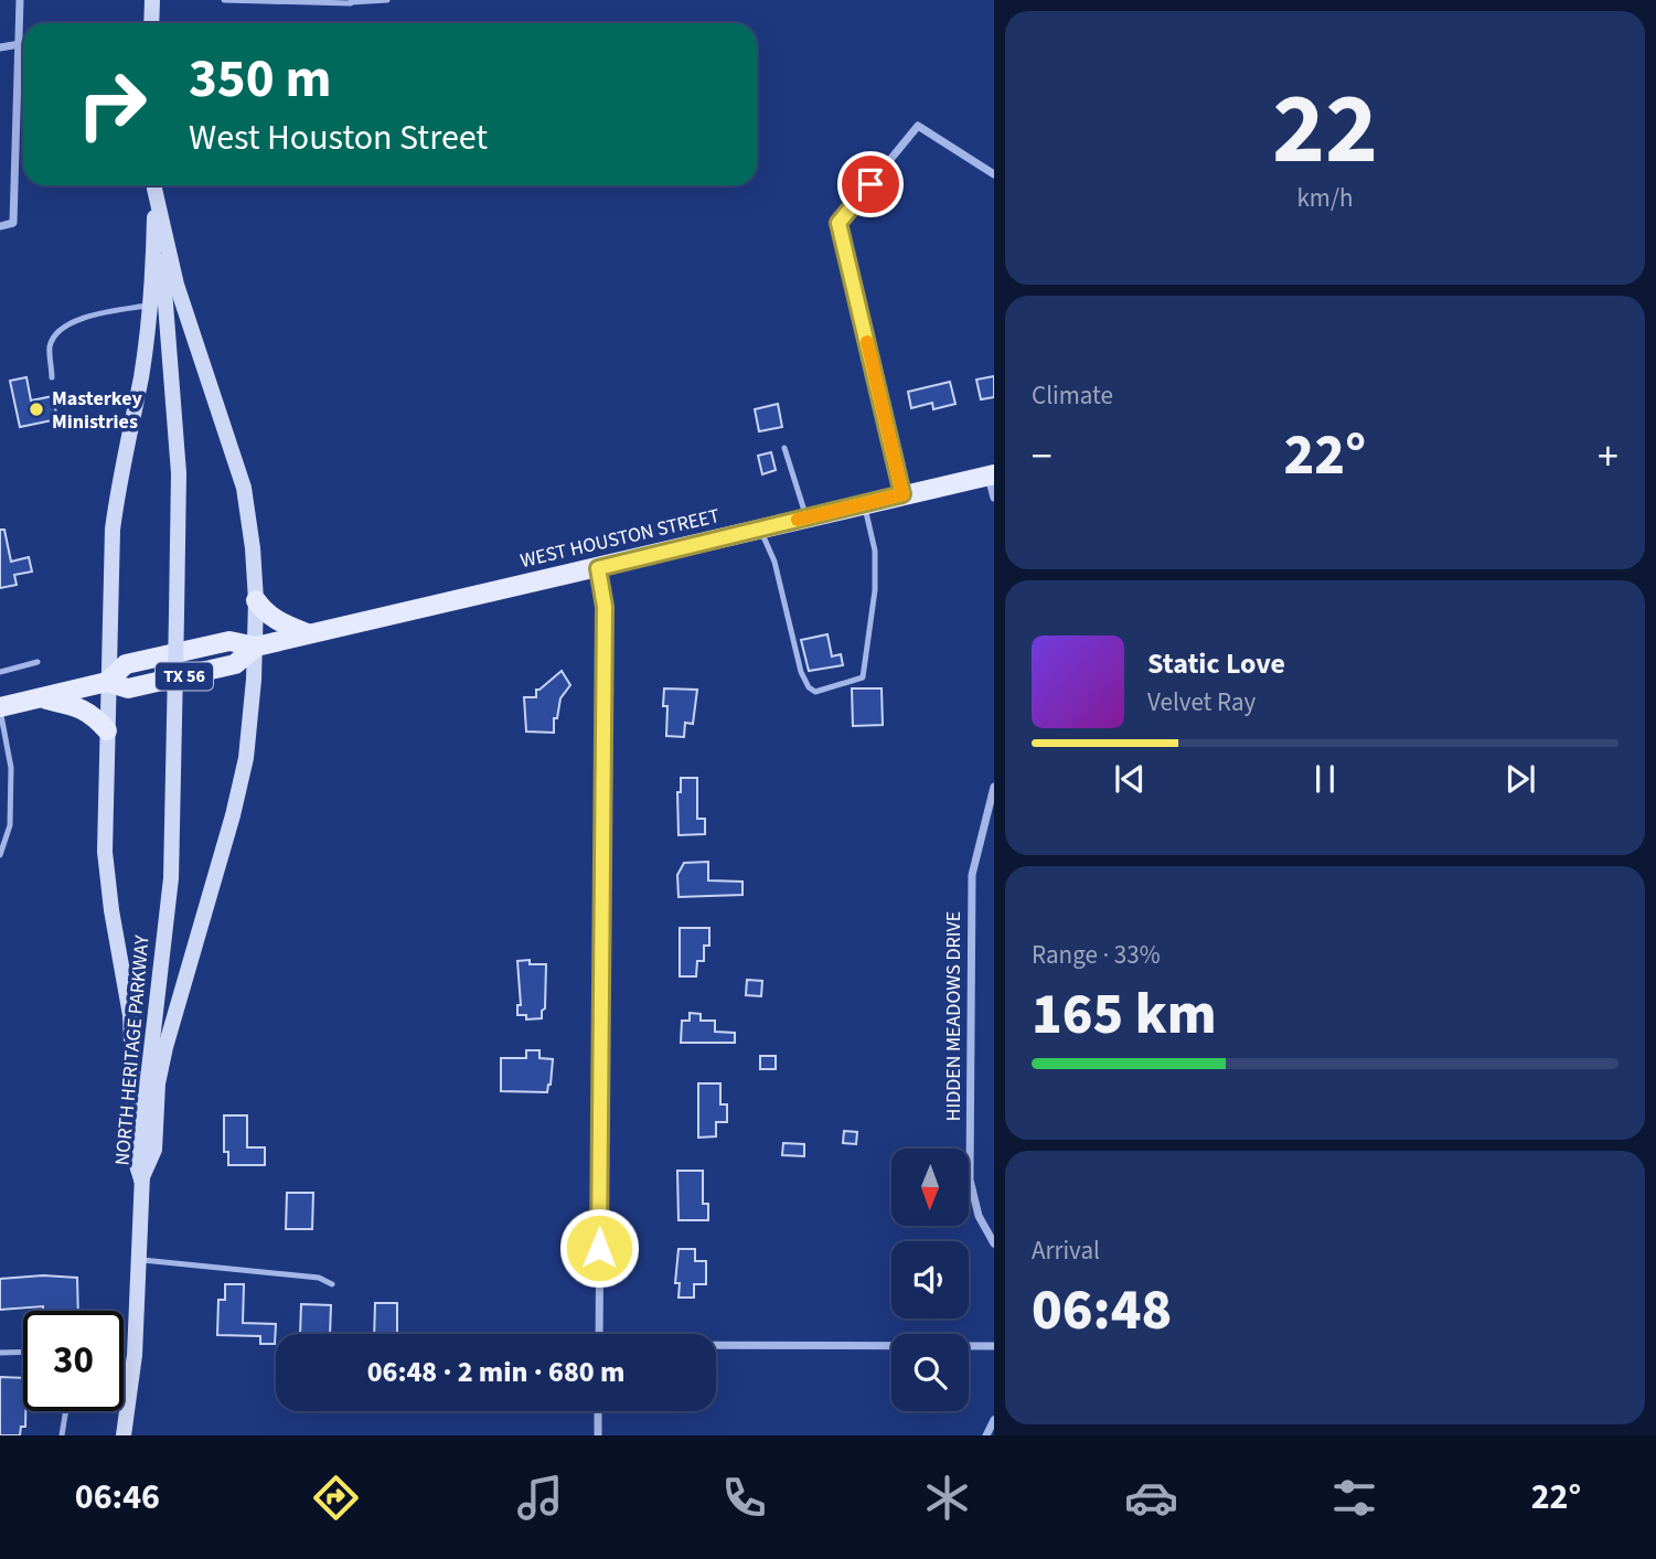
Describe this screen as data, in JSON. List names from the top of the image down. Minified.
{"streets":{"main road":["WEST HOUSTON STREET","TX 56","NORTH HERITAGE PARKWAY"],"street":["HIDDEN MEADOWS DRIVE"]},"places":["Masterkey Ministries"],"north":"bottom","page":{"tile":[["22","km/h"],"Climate",["Range · 33%","165 km"],["Arrival","06:48"]],"turn":["350 m","West Houston Street"],"heat":["−","22°","+"],"song":["Static Love","Velvet Ray"],"limit":"30","trip":"06:48 · 2 min · 680 m","tabs":["06:46","22°"]}}
